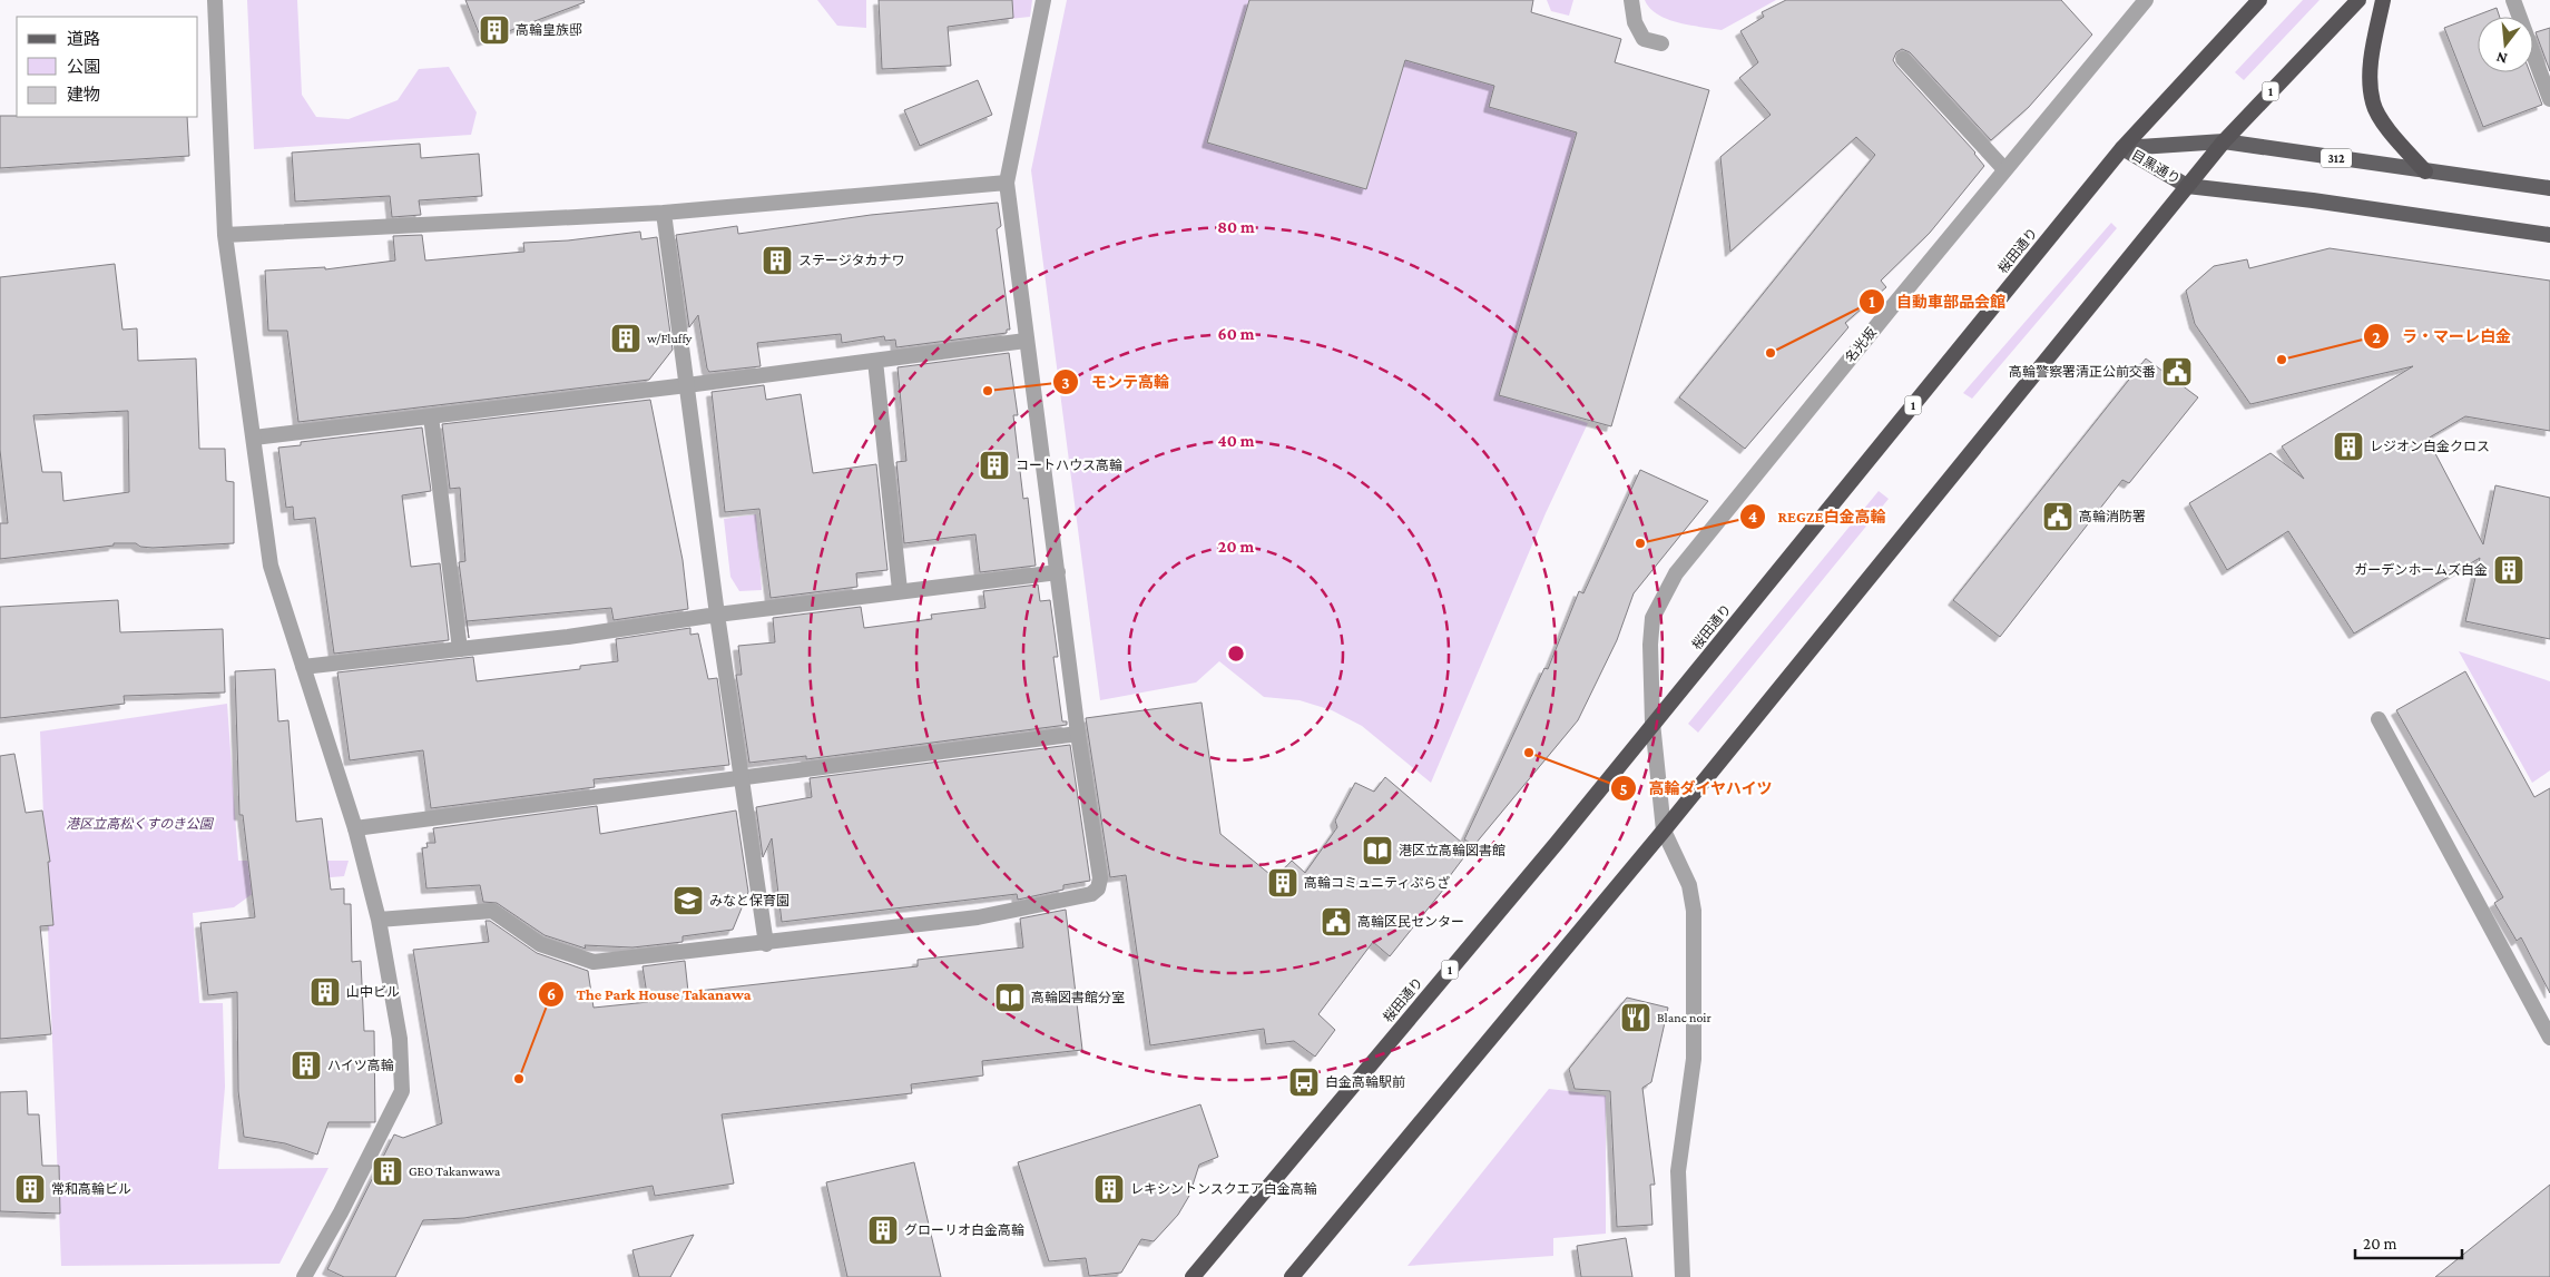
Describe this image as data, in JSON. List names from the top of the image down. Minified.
{"streets":{"highway":["1","桜田通り"],"main road":["312","目黒通り"],"street":["名光坂"]},"crossings":[["1","目黒通り"],["1","名光坂"],["目黒通り","桜田通り"],["桜田通り","名光坂"]],"parks":["港区立高松くすのき公園"],"places":{"building":["高輪皇族邸","ステージタカナワ","w/Fluffy","レジオン白金クロス","コートハウス高輪","ガーデンホームズ白金","高輪コミュニティぷらざ","山中ビル","ハイツ高輪","GEO Takanwawa","常和高輪ビル","レキシントンスクエア白金高輪","グローリオ白金高輪"],"other":["自動車部品会館","ラ・マーレ白金","モンテ高輪","REGZE白金高輪","高輪ダイヤハイツ","The Park House Takanawa"],"public building":["高輪警察署清正公前交番","高輪消防署","高輪区民センター"],"library":["港区立高輪図書館","高輪図書館分室"],"school or university":["みなと保育園"],"restaurant":["Blanc noir"],"bus stop":["白金高輪駅前"]},"legend":["道路","公園","建物"],"scale_bar":"20 m","north":"bottom","rings":["80 m","60 m","40 m","20 m"]}
